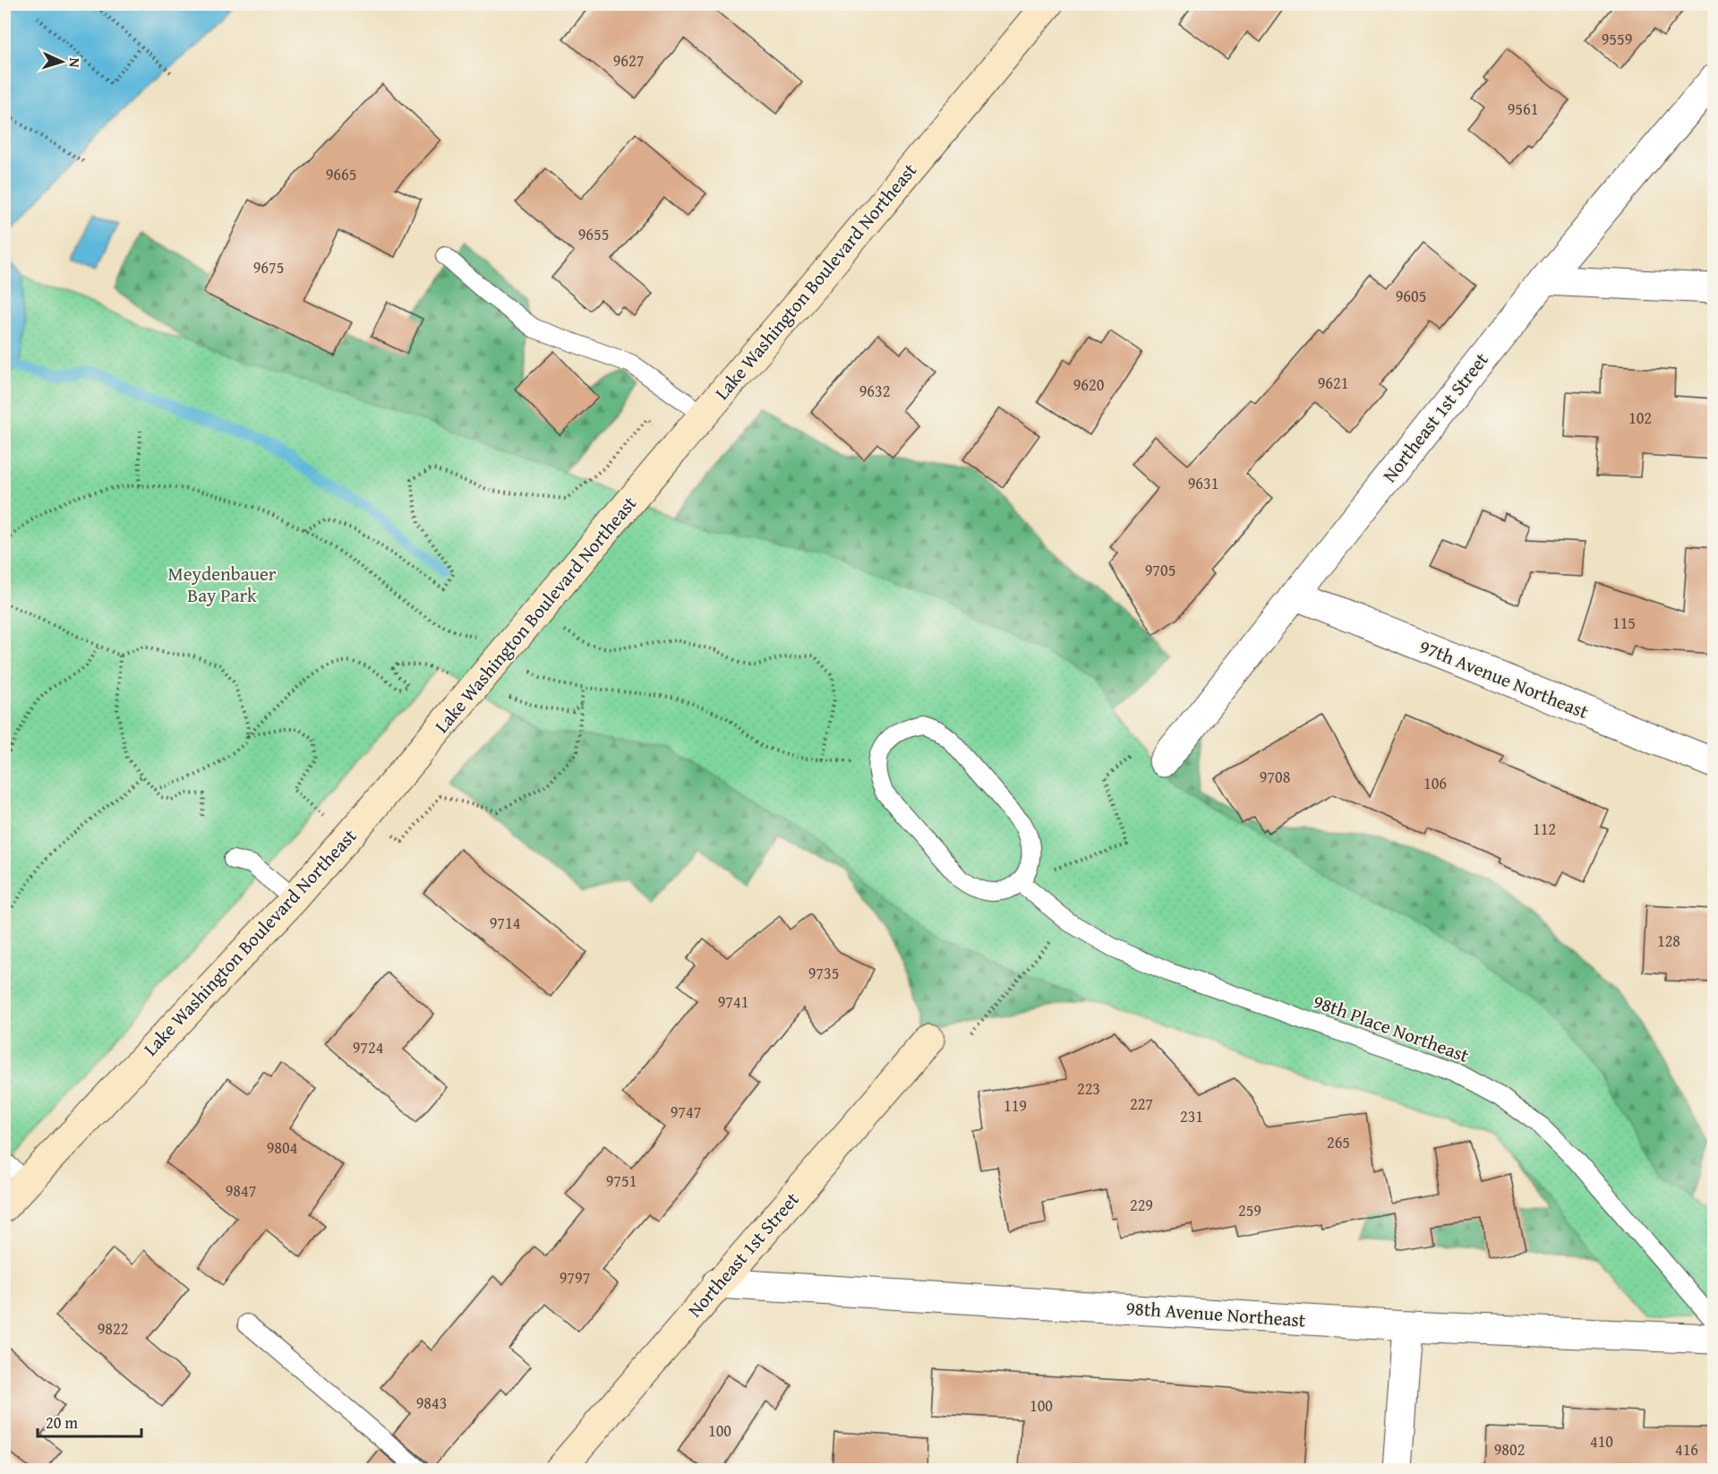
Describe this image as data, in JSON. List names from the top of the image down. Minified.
{"streets":{"main road":["Lake Washington Boulevard Northeast","Northeast 1st Street"],"street":["97th Avenue Northeast","98th Avenue Northeast"],"lane":["98th Place Northeast"]},"crossings":[["Northeast 1st Street","97th Avenue Northeast"],["Northeast 1st Street","98th Avenue Northeast"]],"parks":["Meydenbauer Bay Park"],"house_numbers":["9559","9627","9561","9665","9655","9675","9605","9621","9620","9632","102","9631","9705","115","9708","106","112","9714","128","9735","9741","9724","223","227","119","9747","231","265","9804","9751","9847","229","259","9797","9822","9843","100","100","410","9802","416"],"scale_bar":"20 m","north":"right"}
